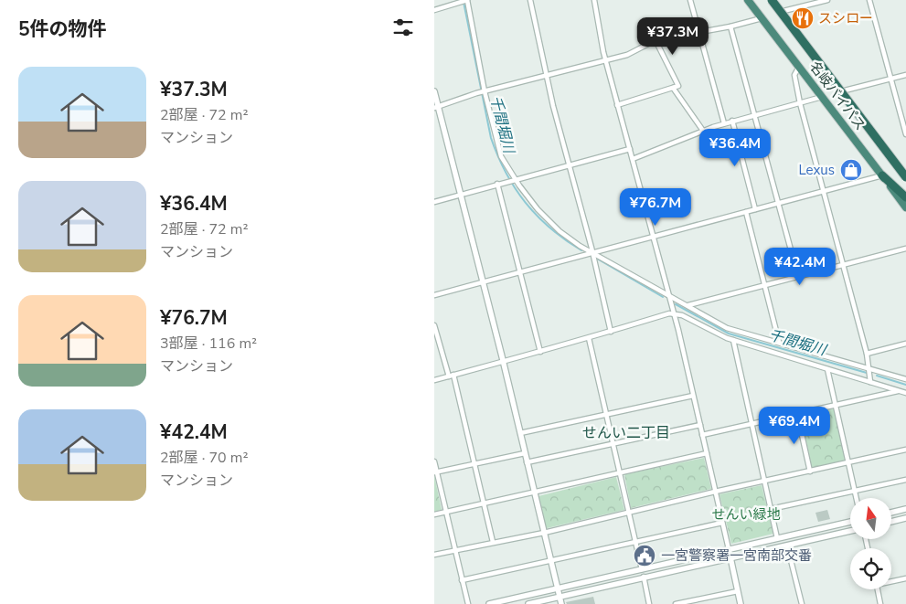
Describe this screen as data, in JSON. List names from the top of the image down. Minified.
{"streets":{"highway":["名岐バイパス"]},"districts":["せんい二丁目"],"water":["千間堀川"],"parks":["せんい緑地"],"places":{"restaurant":["スシロー"],"shop":["Lexus"],"public building":["一宮警察署一宮南部交番"]},"north":"top","page":{"heading":"5件の物件","price":["¥37.3M","¥36.4M","¥76.7M","¥42.4M","¥69.4M"],"list":[{"name":"¥37.3M","note":"2部屋 · 72 m² · マンション"},{"name":"¥36.4M","note":"2部屋 · 72 m² · マンション"},{"name":"¥76.7M","note":"3部屋 · 116 m² · マンション"},{"name":"¥42.4M","note":"2部屋 · 70 m² · マンション"}]}}
